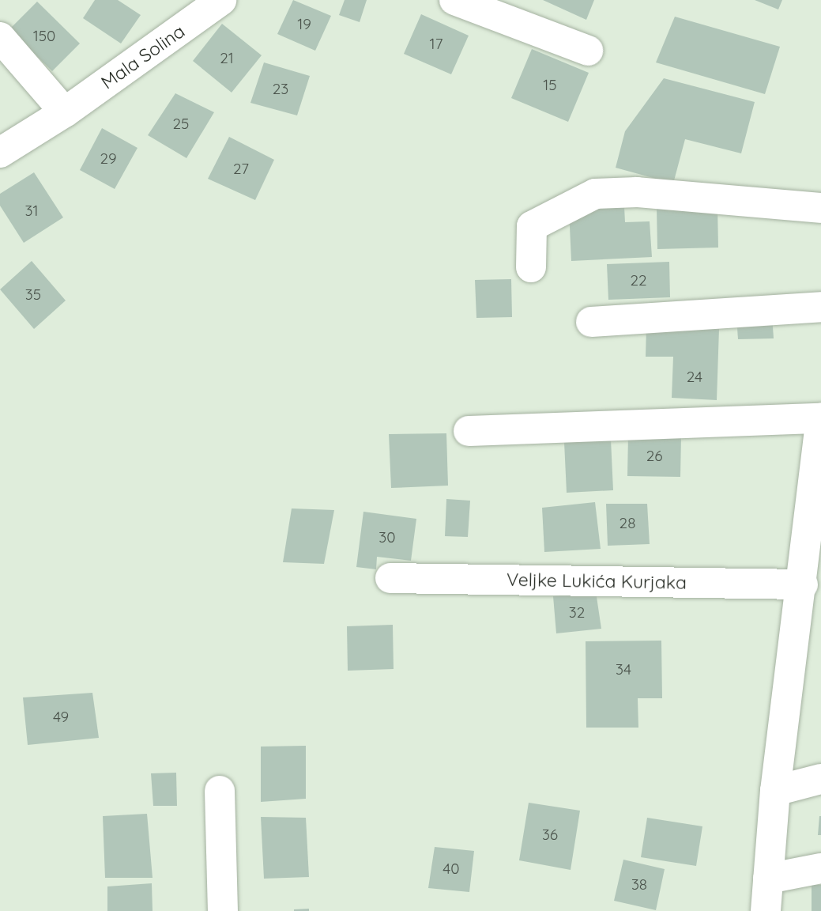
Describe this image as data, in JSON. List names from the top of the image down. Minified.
{"streets":{"street":["Mala Solina","Veljke Lukića Kurjaka"]},"house_numbers":["19","150","17","21","15","23","25","29","27","31","22","35","24","26","28","30","32","34","49","36","40","38"]}
